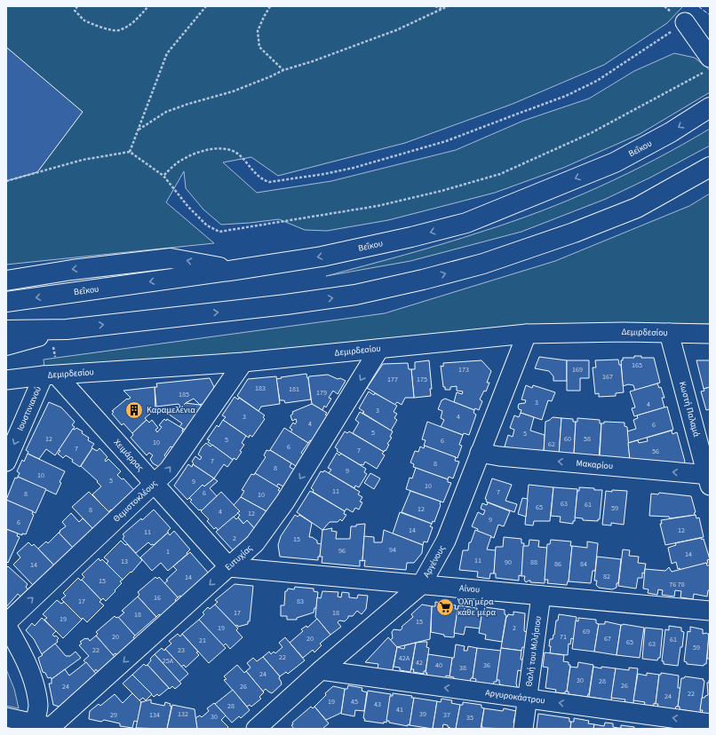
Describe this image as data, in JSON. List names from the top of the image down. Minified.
{"streets":{"main road":["Βεΐκου"],"street":["Δεμιρδεσίου","Ιουστινιανού","Κωστή Παλαμά","Χειμάρρας","Μακαρίου","Θεμιστοκλέους","Ευτυχίας","Αργένους","Αίνου","Θαλή του Μιλήσιου","Αργυροκάστρου"]},"crossings":[["Δεμιρδεσίου","Ιουστινιανού"],["Δεμιρδεσίου","Κωστή Παλαμά"],["Δεμιρδεσίου","Χειμάρρας"],["Δεμιρδεσίου","Θεμιστοκλέους"],["Δεμιρδεσίου","Ευτυχίας"],["Δεμιρδεσίου","Αργένους"],["Ιουστινιανού","Χειμάρρας"],["Κωστή Παλαμά","Μακαρίου"],["Χειμάρρας","Θεμιστοκλέους"],["Χειμάρρας","Ευτυχίας"],["Χειμάρρας","Αίνου"],["Μακαρίου","Αργένους"],["Ευτυχίας","Αίνου"],["Αργένους","Αίνου"],["Αργένους","Αργυροκάστρου"],["Αίνου","Θαλή του Μιλήσιου"],["Θαλή του Μιλήσιου","Αργυροκάστρου"]],"one_way":["Ιουστινιανού","Μακαρίου","Θεμιστοκλέους","Ευτυχίας","Αργυροκάστρου"],"places":{"building":["Καραμελένια"],"supermarket":["Όλη μέρα κάθε μέρα"]},"house_numbers":["165","173","169","167","177","175","183","181","179","185","3","4","3","3","4","4","6","5","5","12","60","58","5","6","10","62","6","7","7","56","7","8","8","9","10","5","9","10","11","7","6","8","10","63","61","65","59","12","8","4","12","9","6","14","12","11","2","15","94","96","1","14","11","13","90","88","86","84","14","82","14","15","76 78","16","17","83","17","18","18","19","15","19","2","69","20","71","20","67","61","21","65","63","59","22","23","22","42Α","25Α","42","40","36","38","24","30","28","26","24","26","22","24","19","45","43","28","41","132","39","29","134","37","30","35"]}
